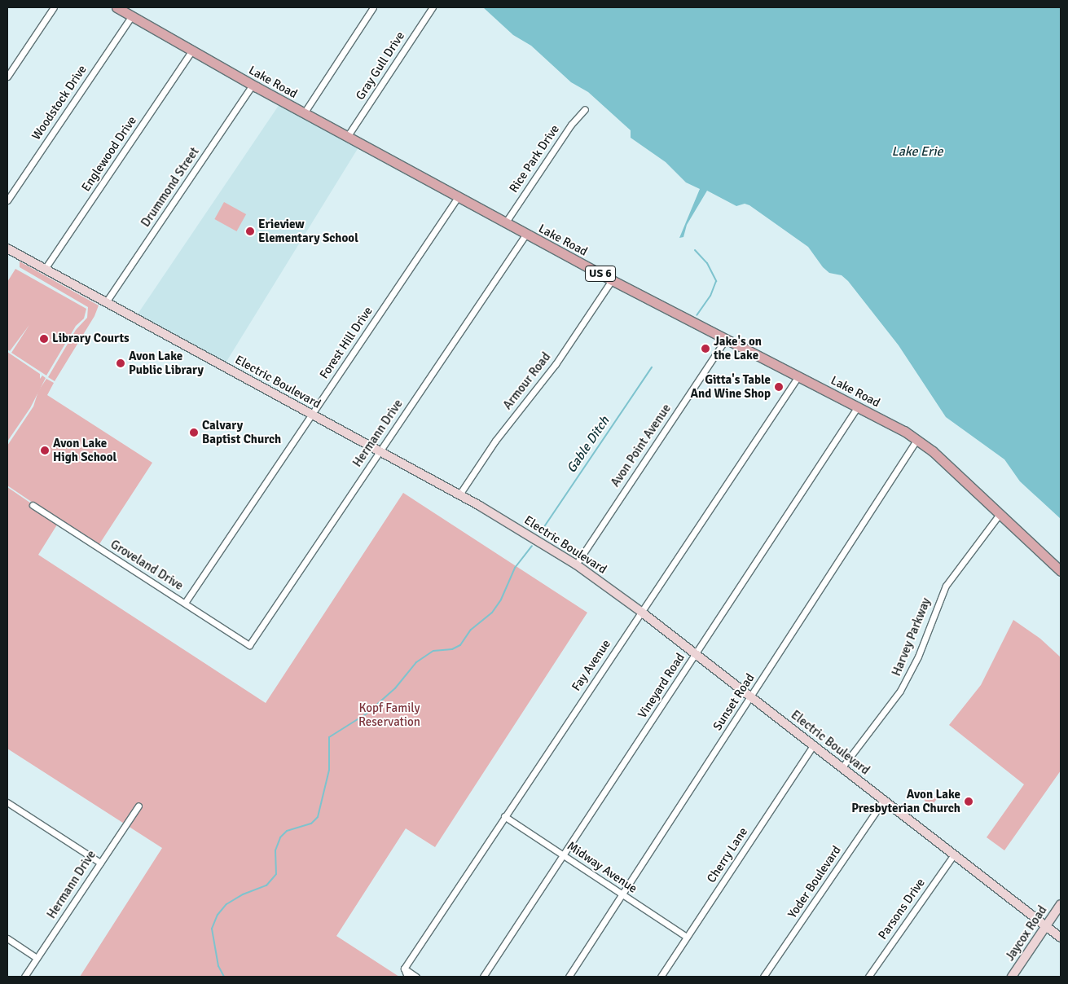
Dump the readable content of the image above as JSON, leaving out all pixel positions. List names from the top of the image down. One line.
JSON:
{"streets":{"main road":["Lake Road","US 6"],"street":["Gray Gull Drive","Woodstock Drive","Englewood Drive","Rice Park Drive","Drummond Street","Forest Hill Drive","Armour Road","Electric Boulevard","Hermann Drive","Avon Point Avenue","Groveland Drive","Harvey Parkway","Fay Avenue","Vineyard Road","Sunset Road","Cherry Lane","Midway Avenue","Yoder Boulevard","Parsons Drive","Jaycox Road"]},"crossings":[["Gray Gull Drive","Lake Road"],["Lake Road","Woodstock Drive"],["Lake Road","Englewood Drive"],["Lake Road","Rice Park Drive"],["Lake Road","Drummond Street"],["Lake Road","Forest Hill Drive"],["Lake Road","Armour Road"],["Lake Road","Hermann Drive"],["Lake Road","Avon Point Avenue"],["Lake Road","Harvey Parkway"],["Lake Road","Fay Avenue"],["Lake Road","Vineyard Road"],["Lake Road","Sunset Road"],["Englewood Drive","Electric Boulevard"],["Drummond Street","Electric Boulevard"],["Forest Hill Drive","Electric Boulevard"],["Forest Hill Drive","Groveland Drive"],["Armour Road","Electric Boulevard"],["Electric Boulevard","Hermann Drive"],["Electric Boulevard","Avon Point Avenue"],["Electric Boulevard","Harvey Parkway"],["Electric Boulevard","Fay Avenue"],["Electric Boulevard","Vineyard Road"],["Electric Boulevard","Sunset Road"],["Electric Boulevard","Cherry Lane"],["Electric Boulevard","Yoder Boulevard"],["Electric Boulevard","Parsons Drive"],["Electric Boulevard","Jaycox Road"],["Hermann Drive","Groveland Drive"],["Fay Avenue","Midway Avenue"],["Vineyard Road","Midway Avenue"],["Sunset Road","Midway Avenue"],["Cherry Lane","Midway Avenue"]],"water":["Lake Erie","Gable Ditch"],"parks":["Kopf Family Reservation"],"places":["Erieview Elementary School","Library Courts","Jake's on the Lake","Avon Lake Public Library","Gitta's Table And Wine Shop","Calvary Baptist Church","Avon Lake High School","Avon Lake Presbyterian Church"]}
